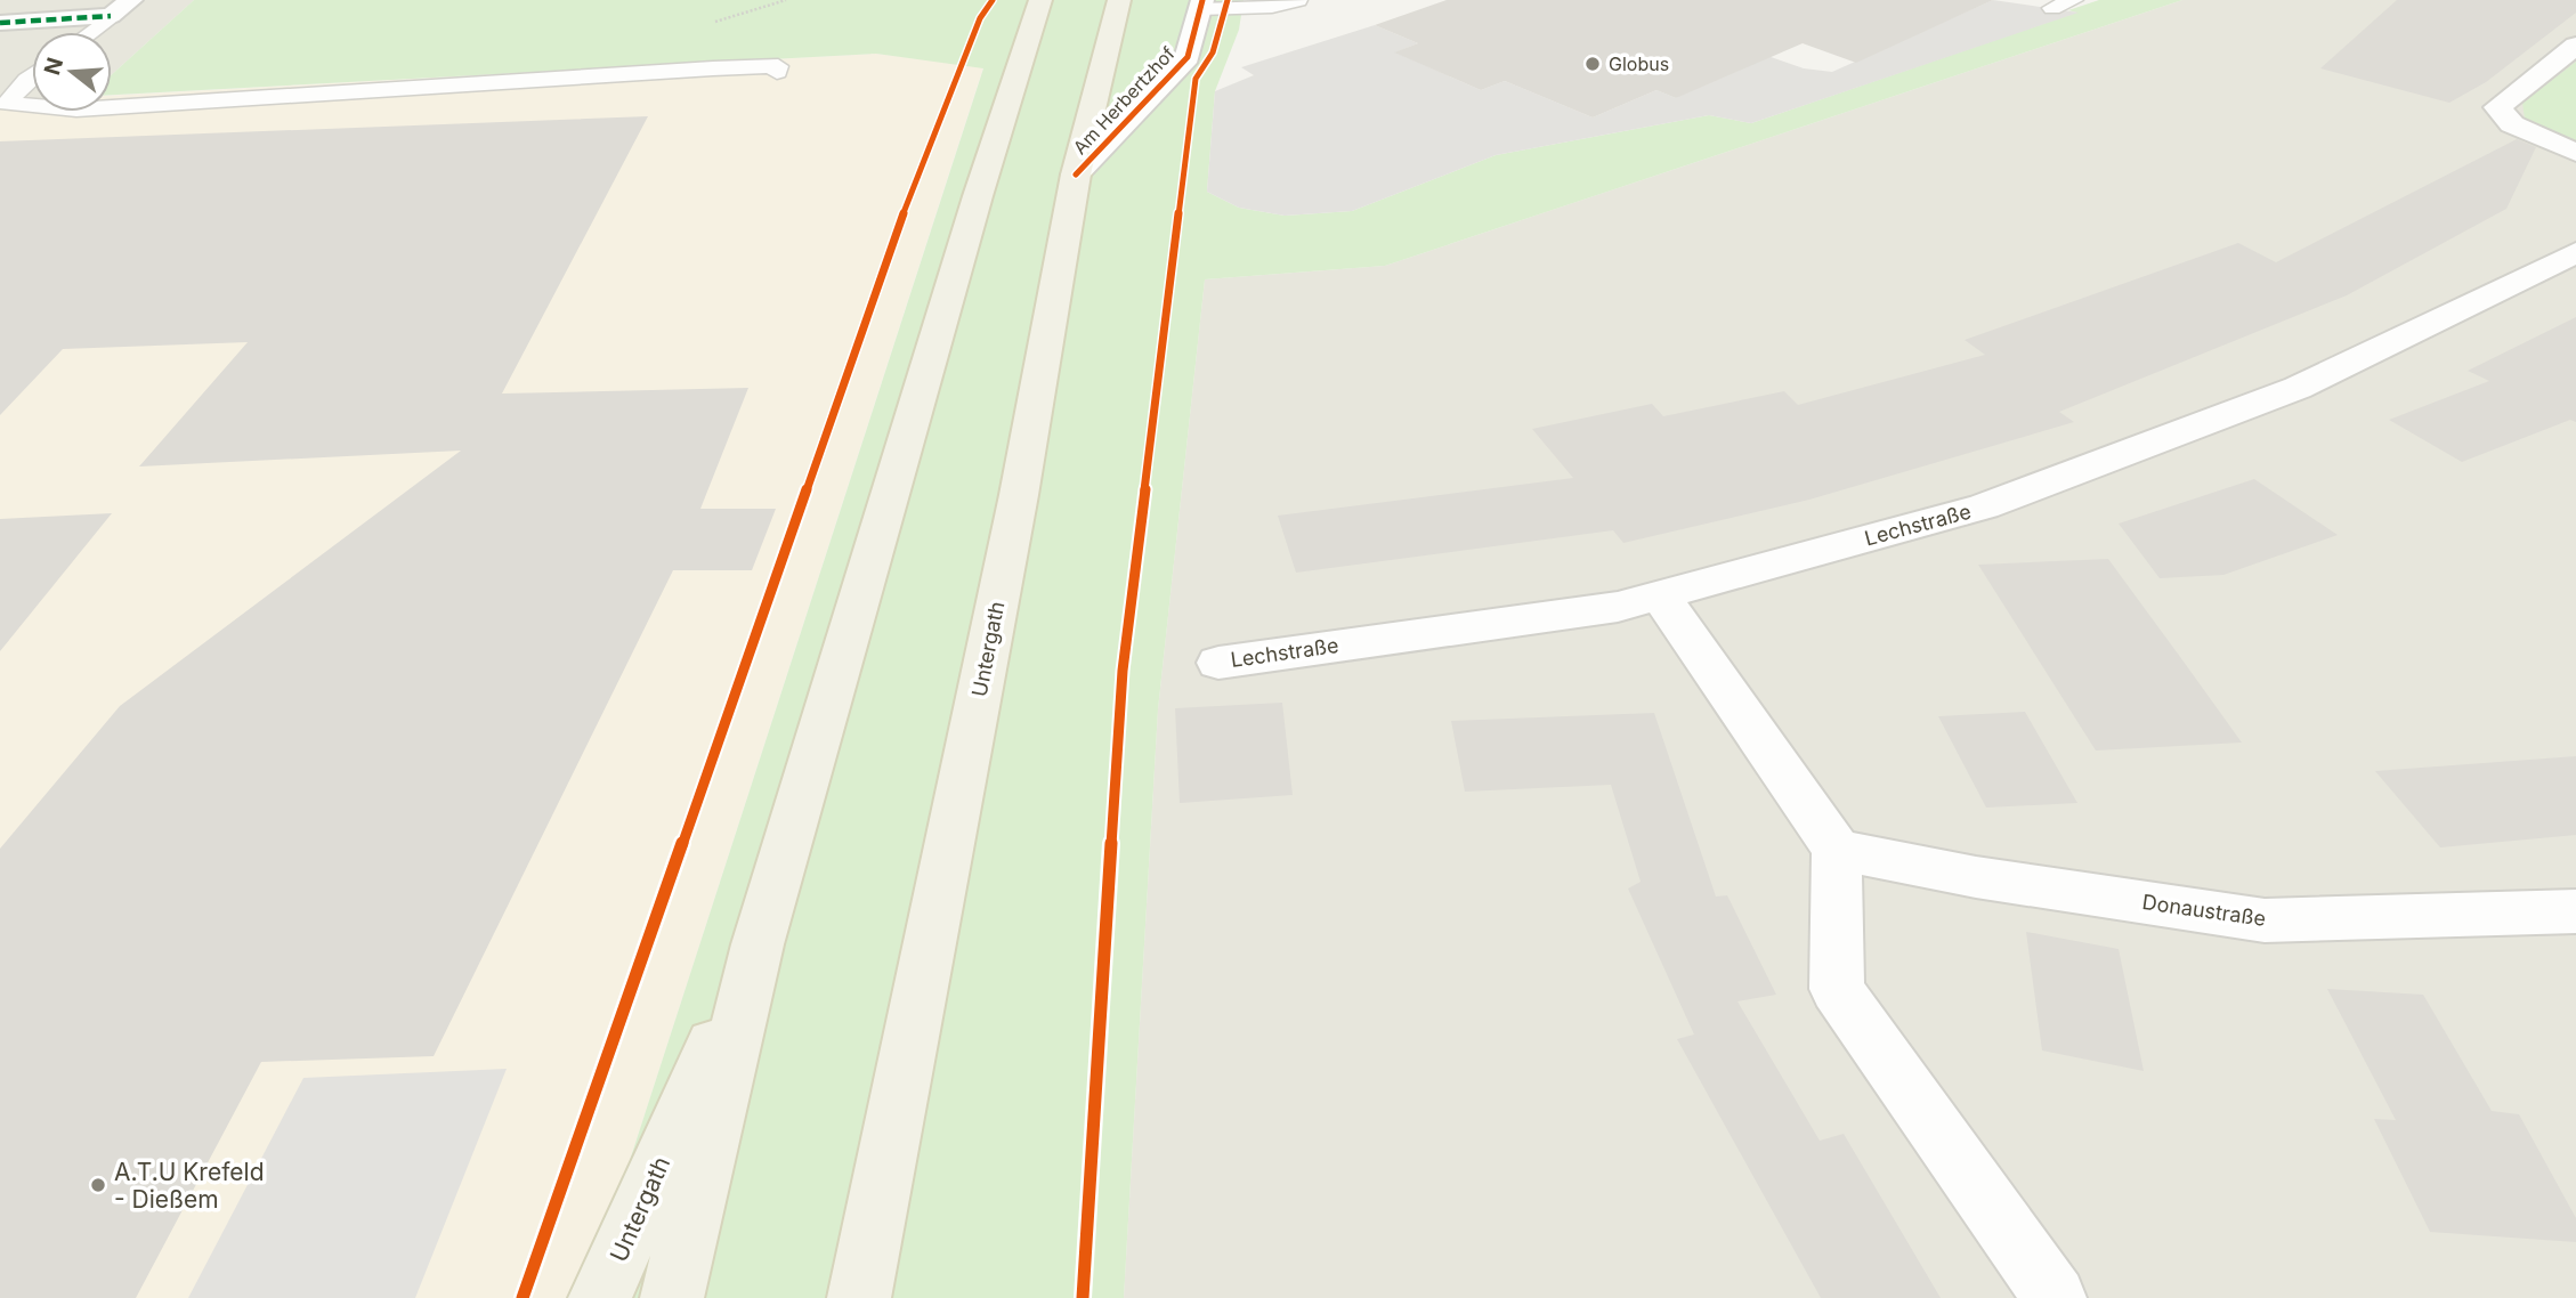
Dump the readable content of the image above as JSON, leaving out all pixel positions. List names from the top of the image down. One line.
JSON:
{"streets":{"main road":["Untergath"],"street":["Am Herbertzhof","Lechstraße","Donaustraße"]},"crossings":[["Am Herbertzhof","Untergath"]],"places":["Globus","A.T.U Krefeld - Dießem"],"north":"left"}
